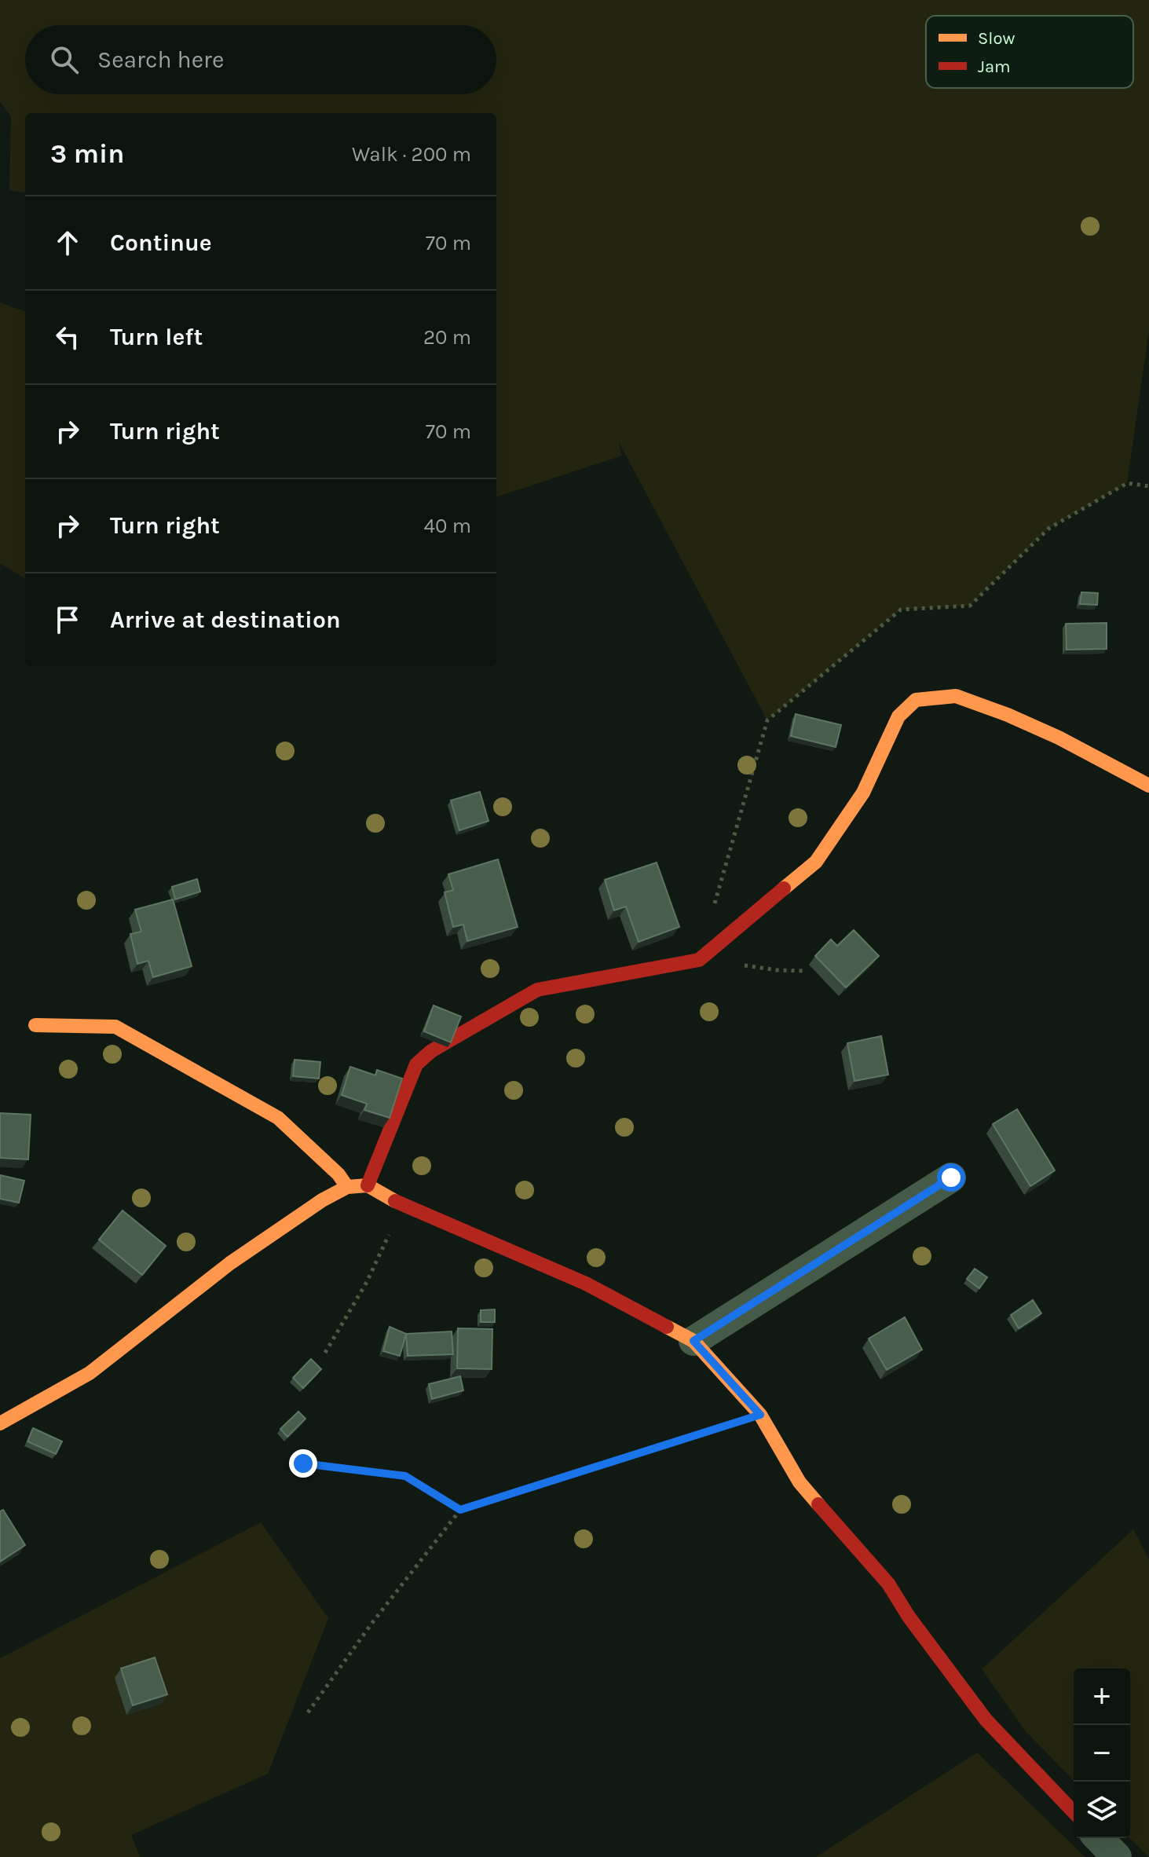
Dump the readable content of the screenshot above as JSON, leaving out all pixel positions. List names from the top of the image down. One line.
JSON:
{"legend":["Slow","Jam"],"page":{"search":"Search here","heading":["3 min","Walk · 200 m"],"list":[["Continue","70 m"],["Turn left","20 m"],["Turn right","70 m"],["Turn right","40 m"],"Arrive at destination"],"map_buttons":["+","−"]}}
